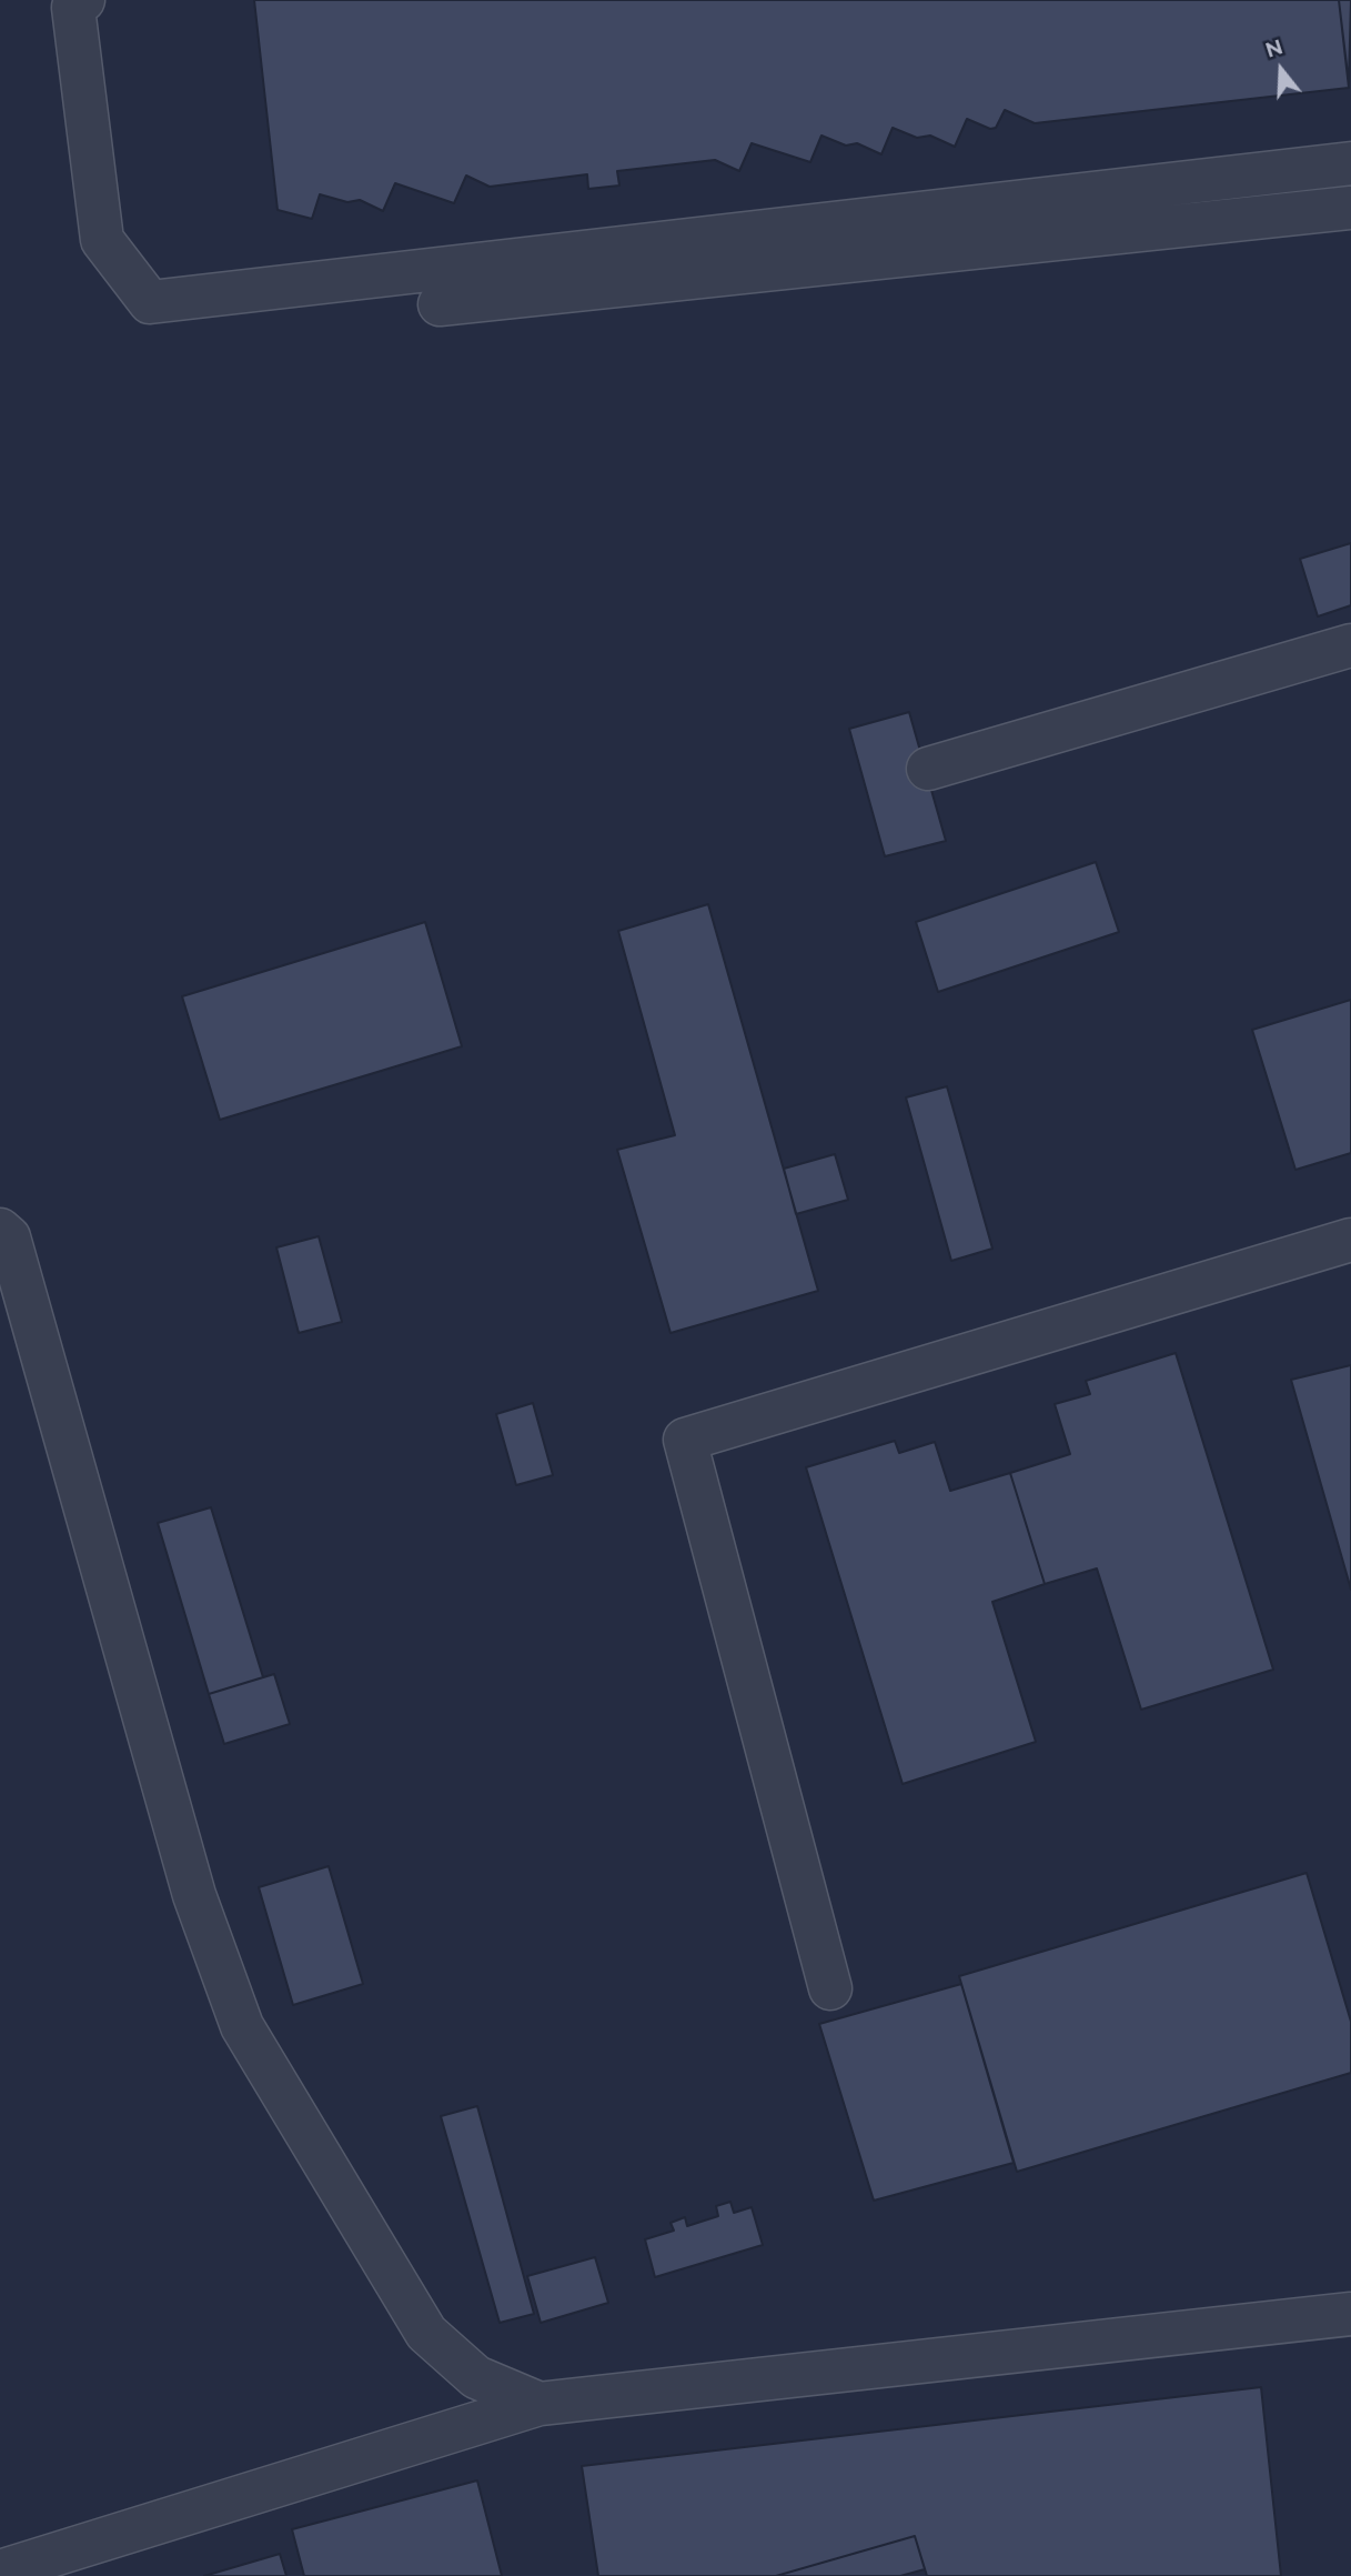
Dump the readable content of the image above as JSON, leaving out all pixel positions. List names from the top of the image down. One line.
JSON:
{"north":"top"}
